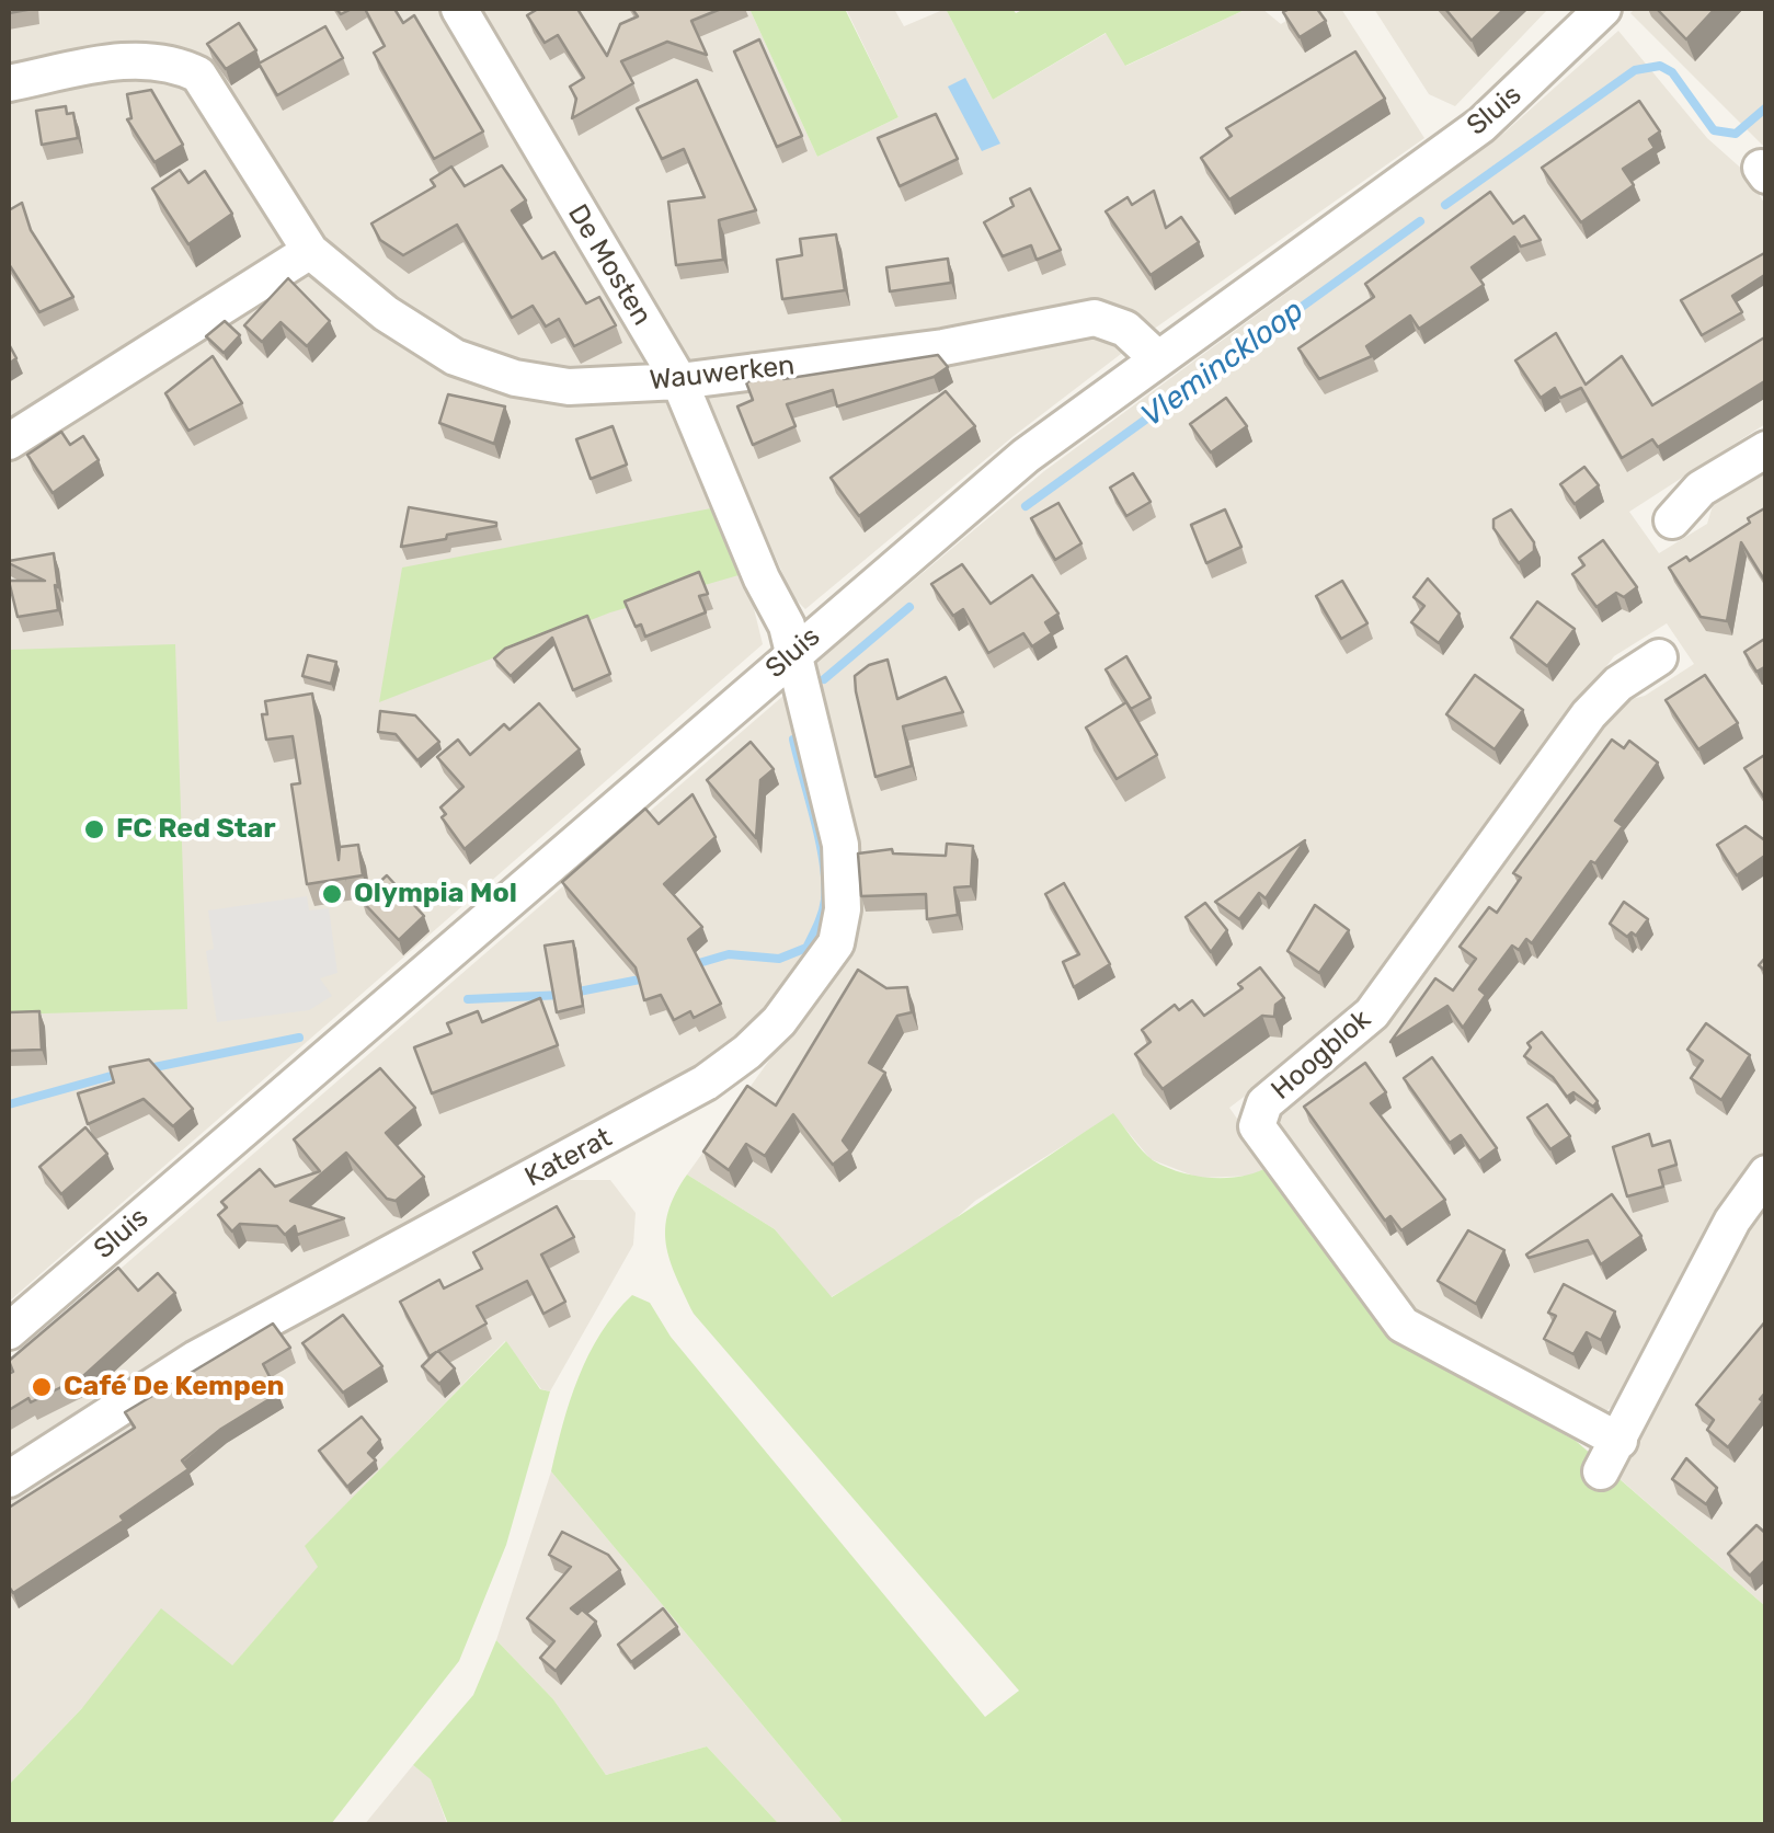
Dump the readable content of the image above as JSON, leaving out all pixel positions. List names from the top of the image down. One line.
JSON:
{"streets":{"street":["Sluis","De Mosten","Wauwerken","Hoogblok","Katerat"]},"crossings":[["Sluis","De Mosten"],["Sluis","Wauwerken"],["Sluis","Katerat"],["De Mosten","Wauwerken"],["De Mosten","Katerat"]],"water":["Vleminckloop"],"places":["FC Red Star","Olympia Mol","Café De Kempen"]}
